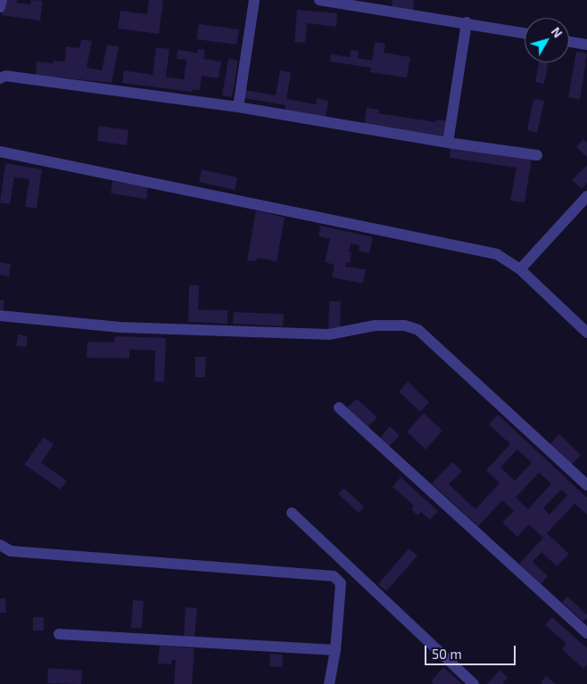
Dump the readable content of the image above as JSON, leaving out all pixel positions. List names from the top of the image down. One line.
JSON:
{"scale_bar":"50 m","north":"top right"}
